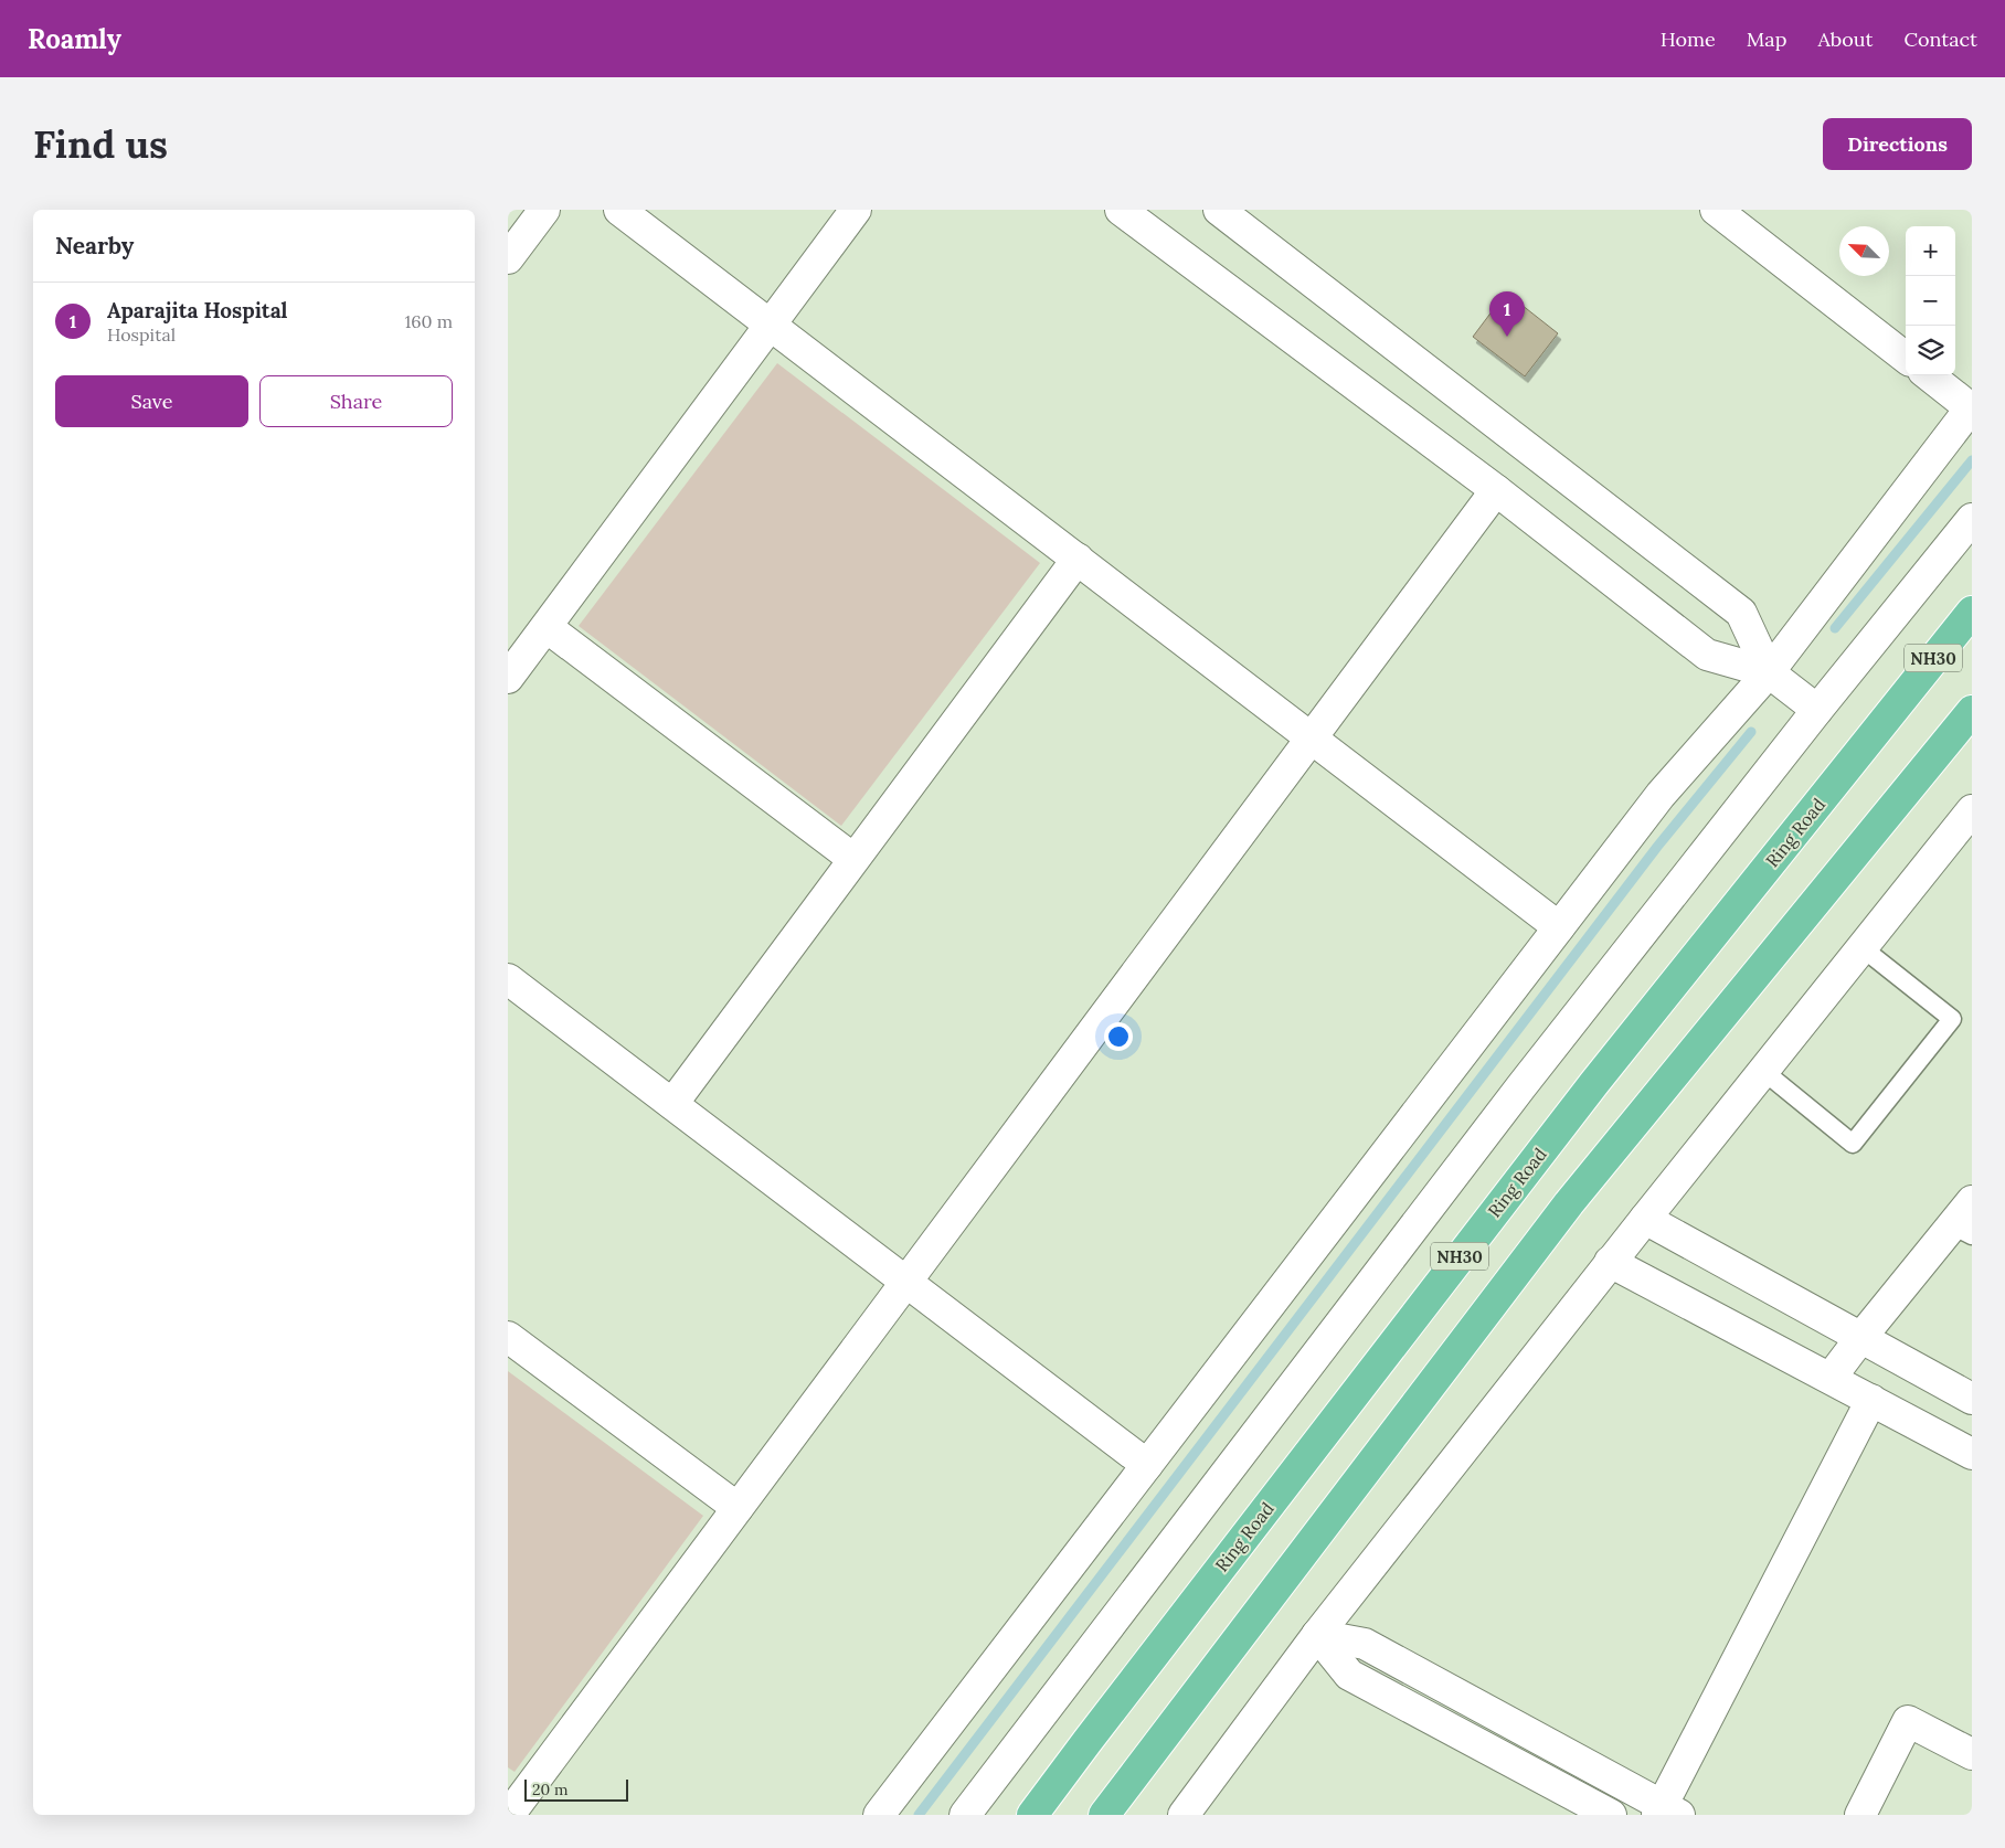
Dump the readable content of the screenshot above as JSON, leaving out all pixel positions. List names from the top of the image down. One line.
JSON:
{"streets":{"highway":["NH30","Ring Road"]},"scale_bar":"20 m","north":"top left","page":{"header":"Roamly","nav":["Home","Map","About","Contact"],"buttons":["Directions",["Save","Share"]],"title":"Find us","heading":"Nearby","map_buttons":["+","−"],"list":[{"mark":"1","name":"Aparajita Hospital","note":"Hospital","value":"160 m"}],"pins":"1","scale":"20 m"}}
